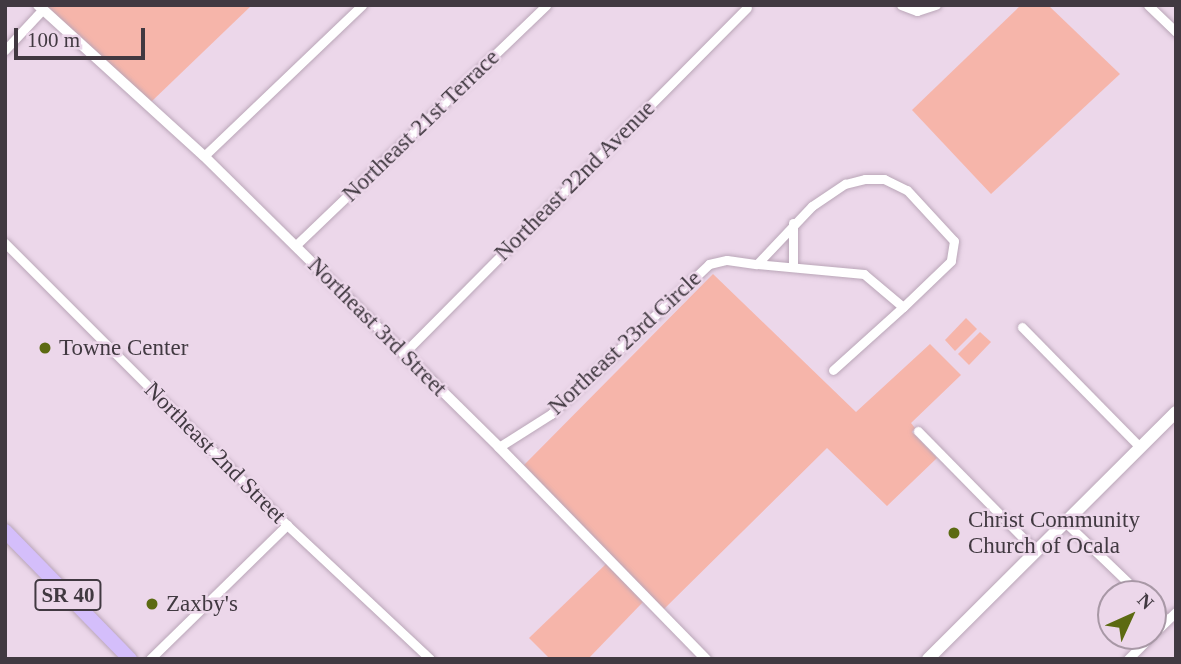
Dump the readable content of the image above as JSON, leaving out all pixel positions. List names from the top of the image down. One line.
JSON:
{"streets":{"main road":["SR 40"],"street":["Northeast 21st Terrace","Northeast 22nd Avenue","Northeast 3rd Street","Northeast 23rd Circle","Northeast 2nd Street"]},"crossings":[["Northeast 21st Terrace","Northeast 3rd Street"],["Northeast 22nd Avenue","Northeast 3rd Street"],["Northeast 3rd Street","Northeast 23rd Circle"]],"places":["Towne Center","Christ Community Church of Ocala","Zaxby's"],"scale_bar":"100 m","north":"top right"}
